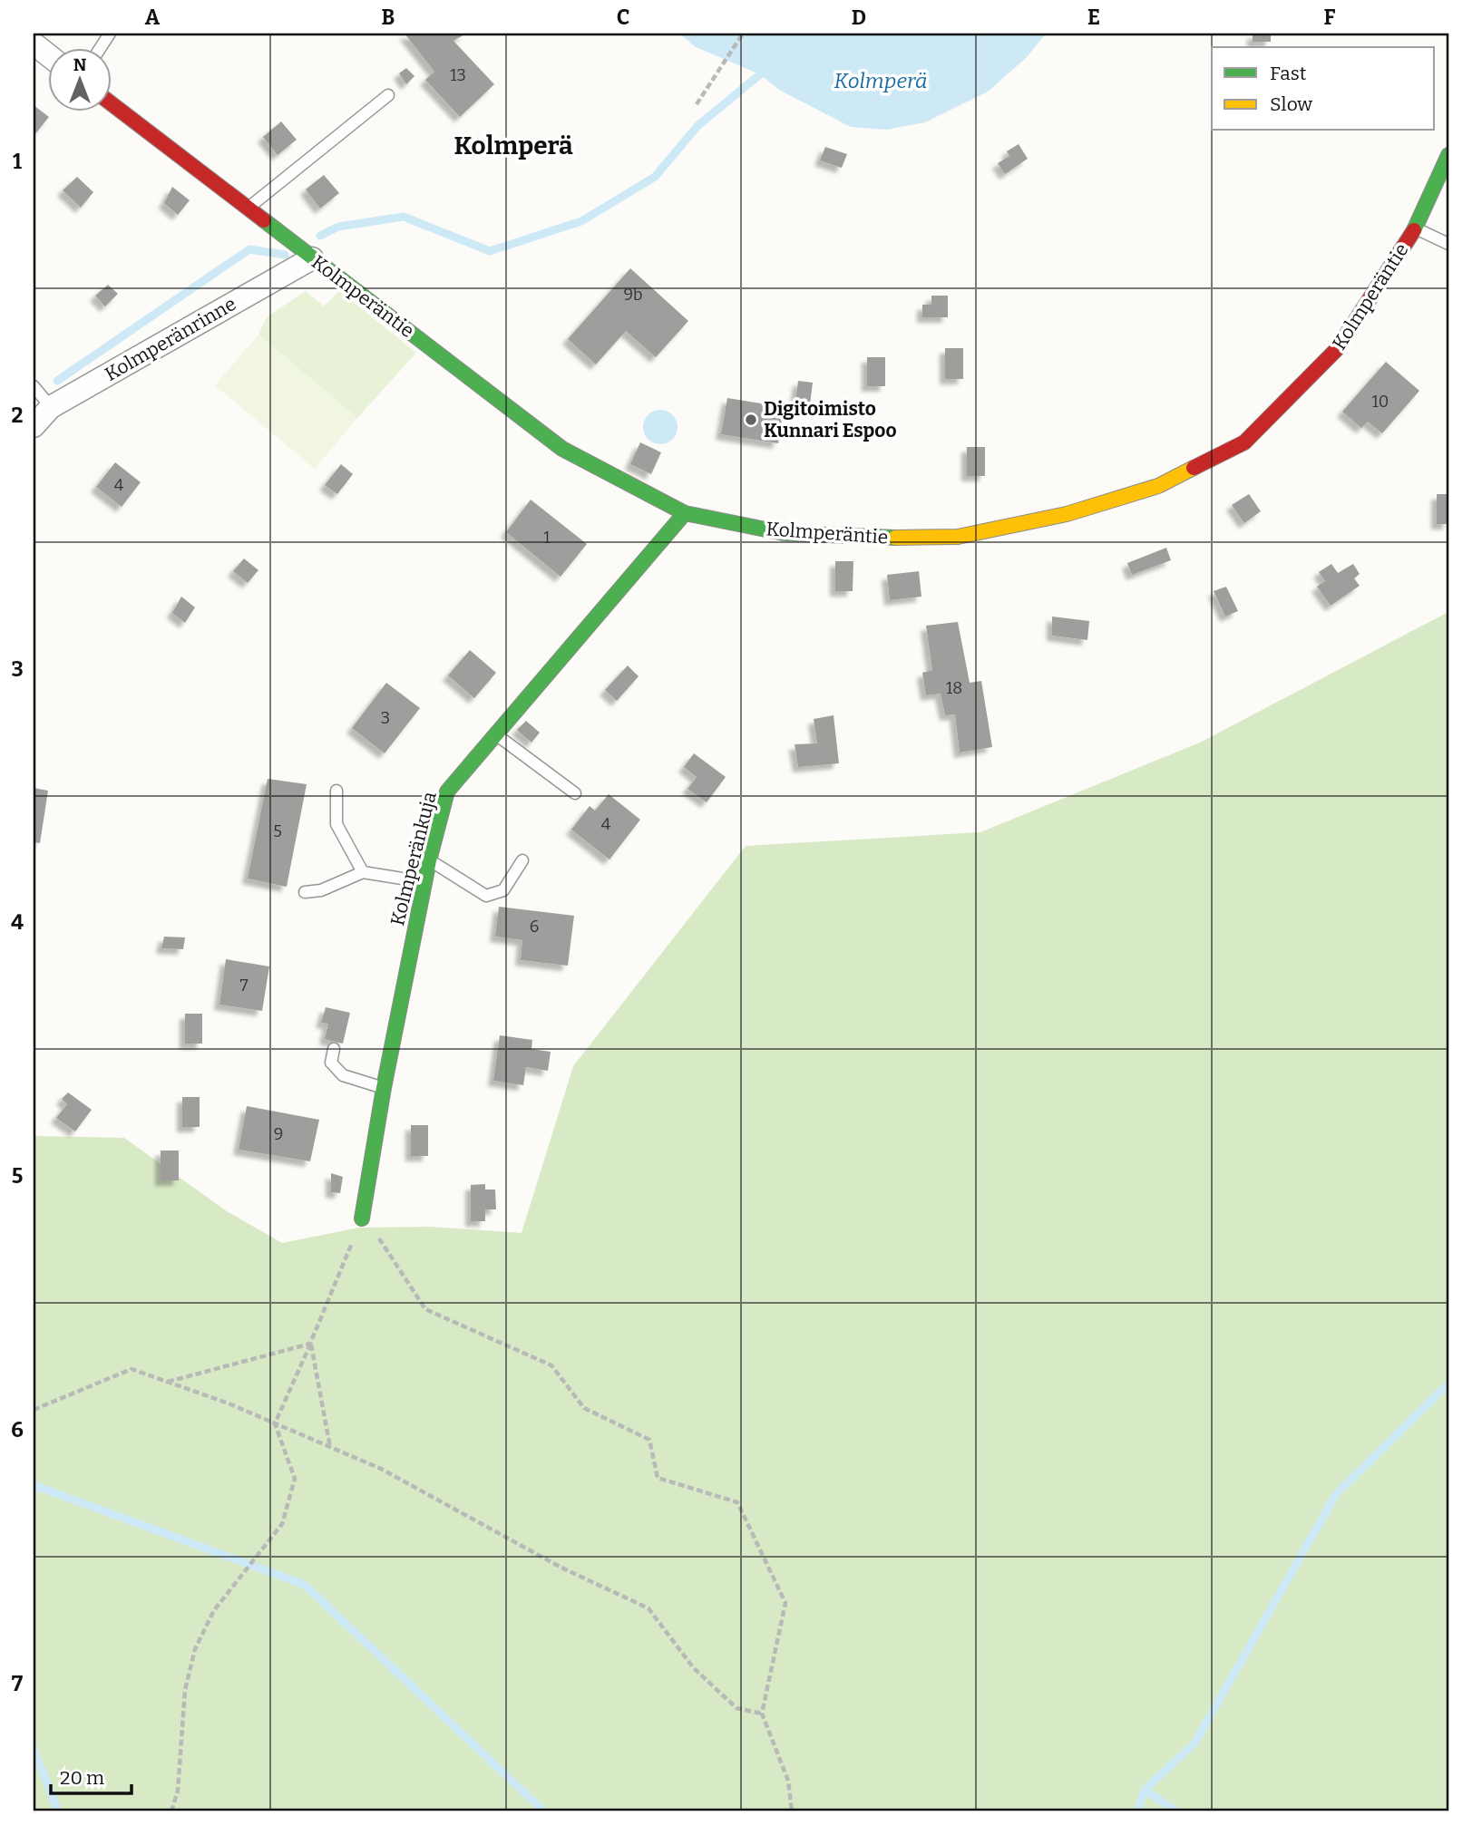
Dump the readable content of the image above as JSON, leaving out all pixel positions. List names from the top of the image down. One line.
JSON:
{"streets":{"street":["Kolmperäntie","Kolmperänrinne","Kolmperänkuja"]},"crossings":[["Kolmperäntie","Kolmperänrinne"],["Kolmperäntie","Kolmperänkuja"]],"districts":["Kolmperä"],"water":["Kolmperä"],"places":["Digitoimisto Kunnari Espoo"],"house_numbers":["13","9b","10","4","1","18","3","4","5","6","7","9"],"legend":["Fast","Slow"],"scale_bar":"20 m","north":"top","grid":{"columns":["A","B","C","D","E","F"],"rows":["1","2","3","4","5","6","7"]}}
